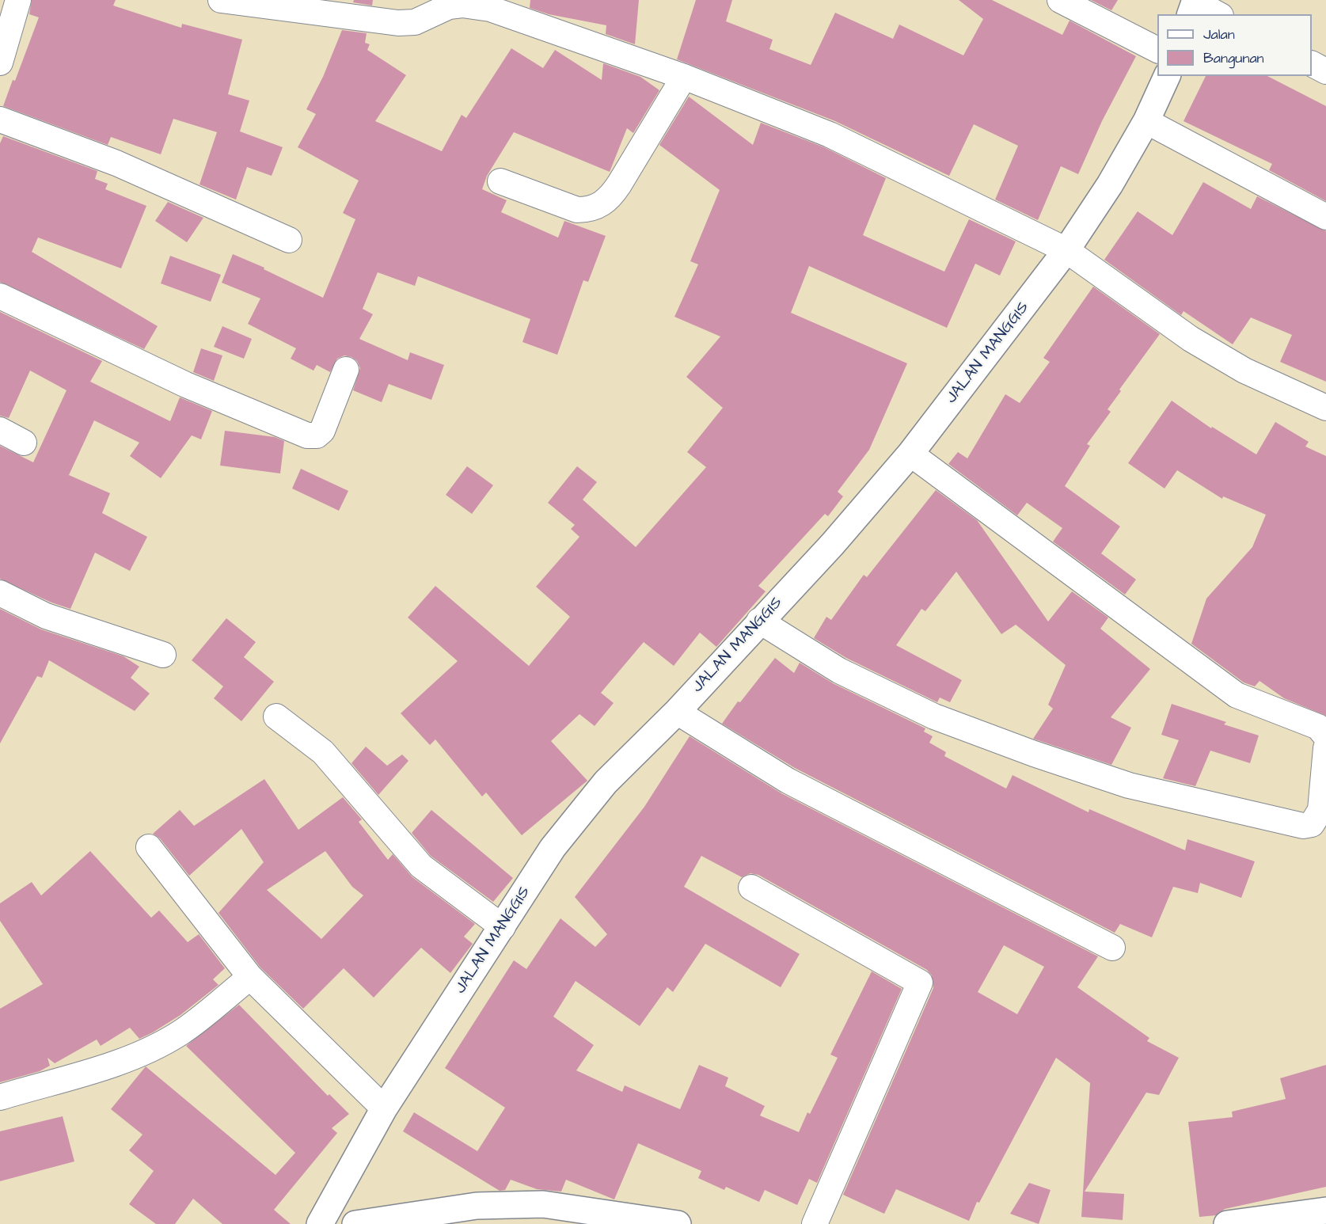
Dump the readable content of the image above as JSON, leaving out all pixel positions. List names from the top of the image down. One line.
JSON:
{"streets":{"street":["JALAN MANGGIS"]},"legend":["Jalan","Bangunan"]}
